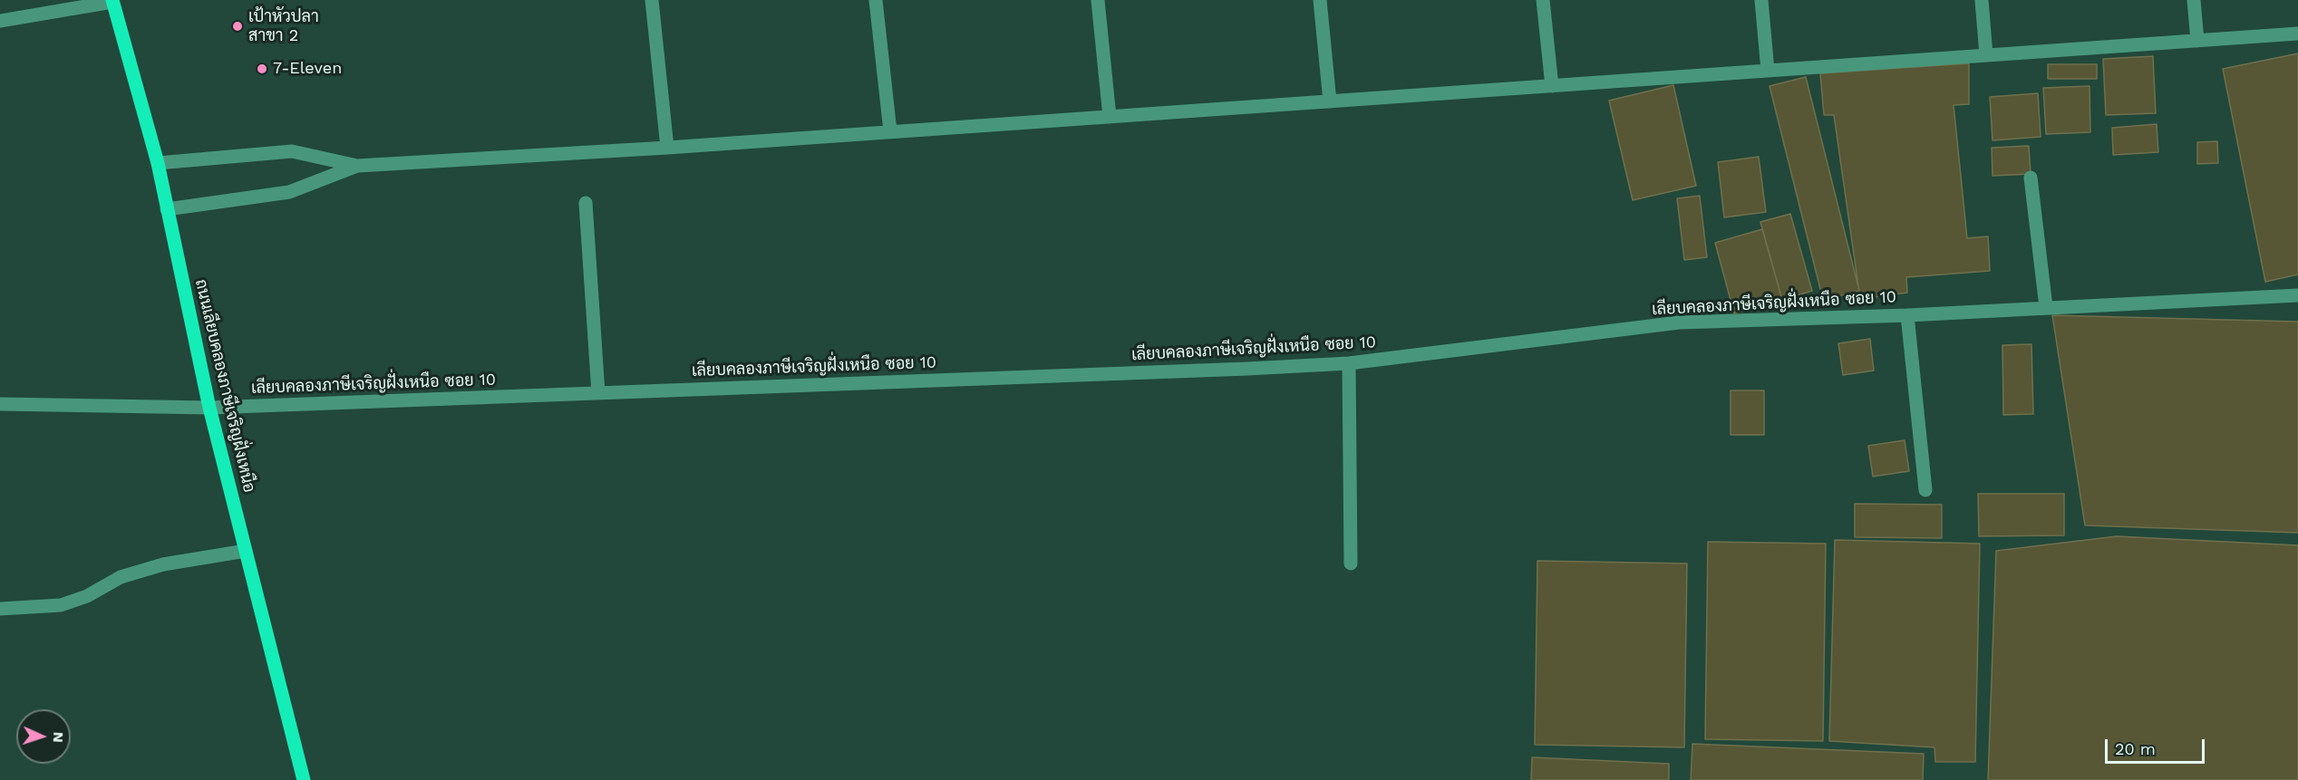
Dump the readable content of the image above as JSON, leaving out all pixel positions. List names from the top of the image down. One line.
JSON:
{"streets":{"main road":["ถนนเลียบคลองภาษีเจริญฝั่งเหนือ"],"street":["เลียบคลองภาษีเจริญฝั่งเหนือ ซอย 10"]},"crossings":[["เลียบคลองภาษีเจริญฝั่งเหนือ ซอย 10","ถนนเลียบคลองภาษีเจริญฝั่งเหนือ"]],"places":["เป้าหัวปลา สาขา 2","7-Eleven"],"scale_bar":"20 m","north":"right"}
